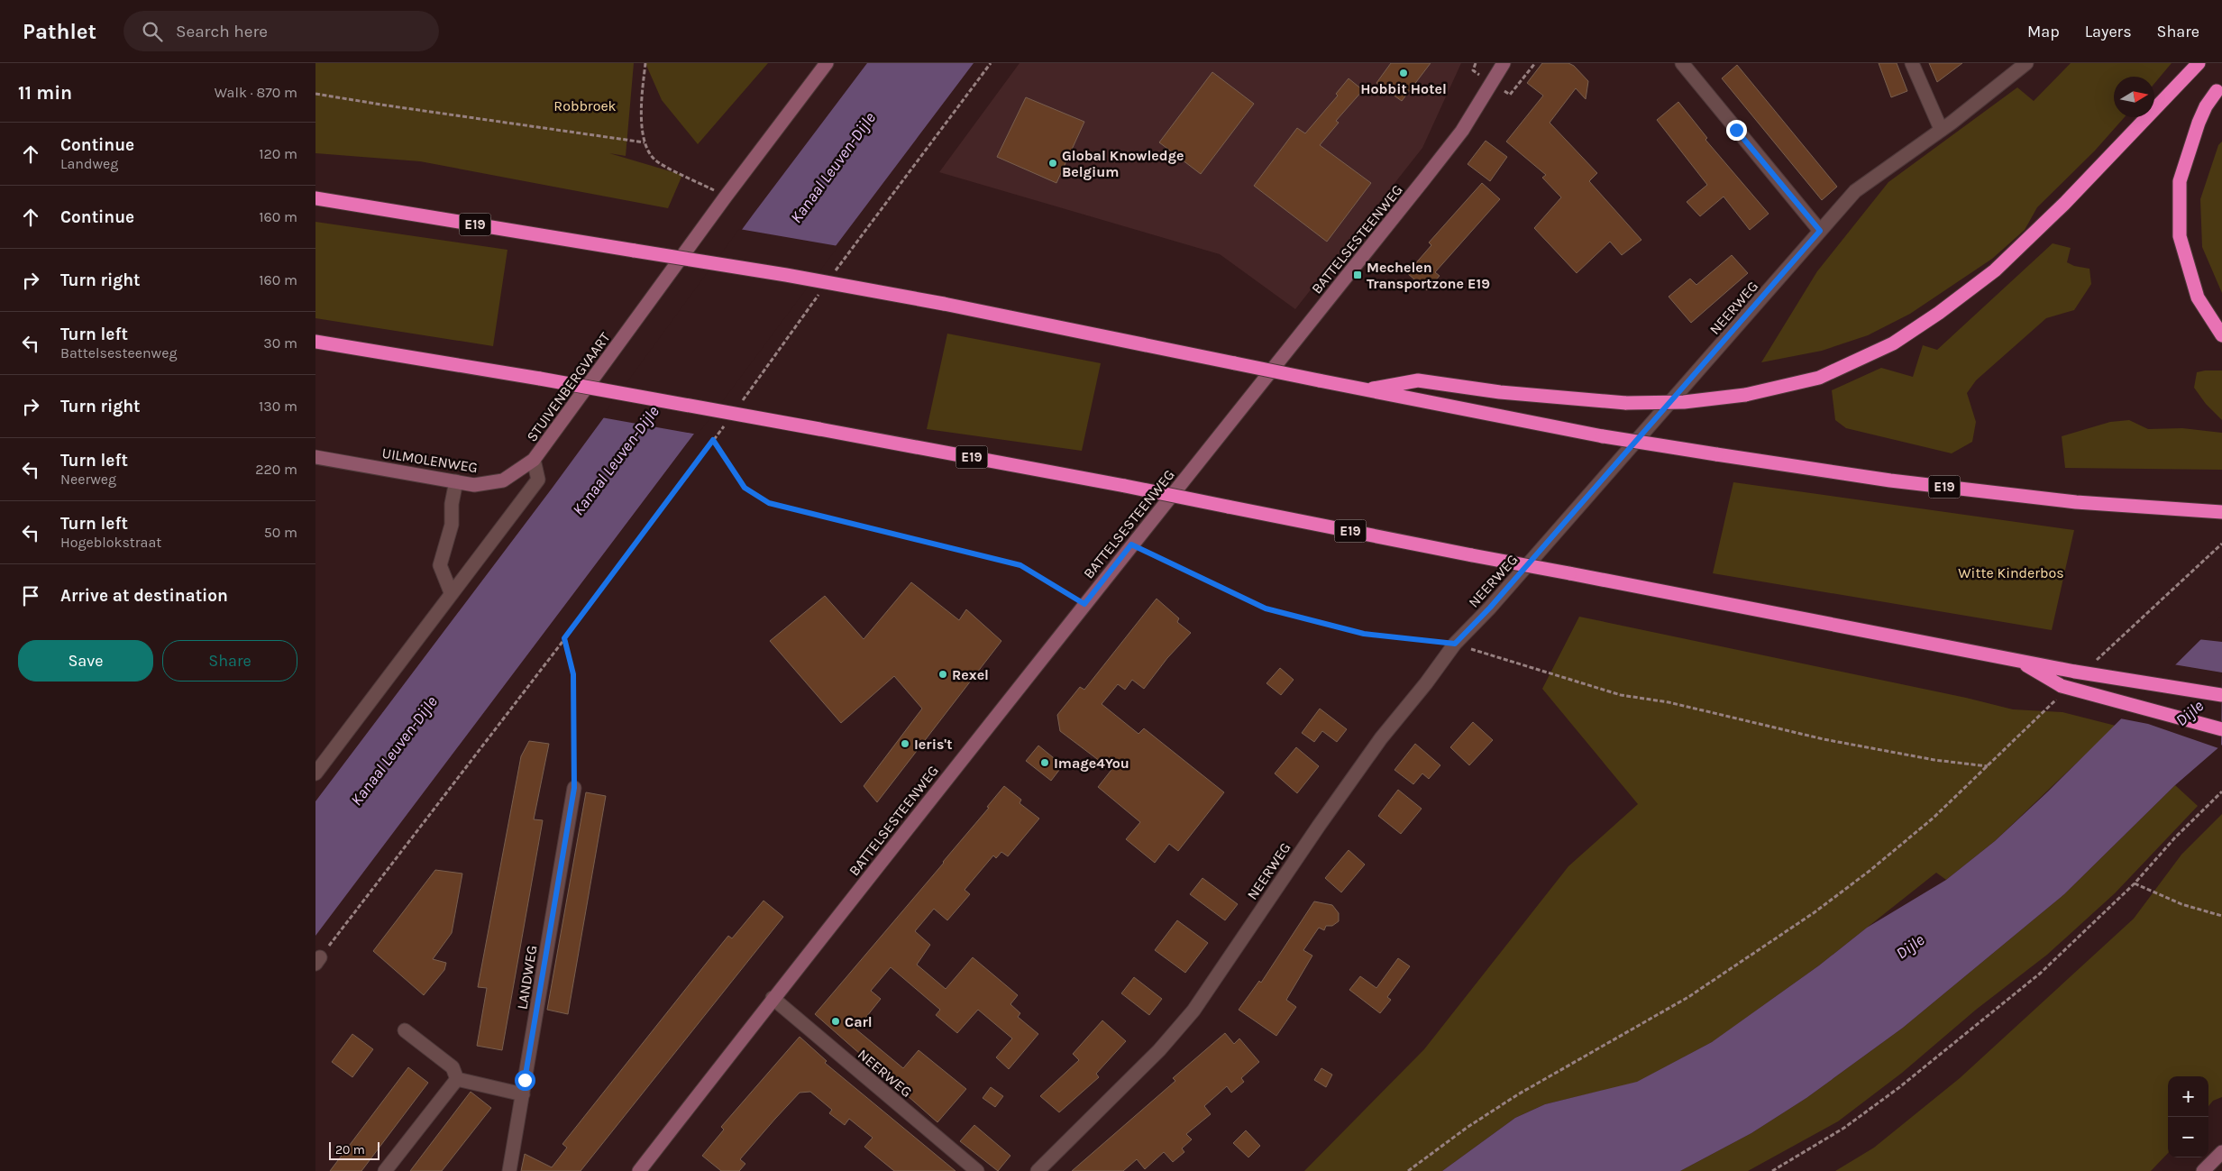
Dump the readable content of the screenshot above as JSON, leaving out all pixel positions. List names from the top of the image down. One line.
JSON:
{"streets":{"highway":["E19"],"main road":["BATTELSESTEENWEG","STUIVENBERGVAART","UILMOLENWEG"],"street":["NEERWEG","LANDWEG"]},"crossings":[["BATTELSESTEENWEG","NEERWEG"],["STUIVENBERGVAART","UILMOLENWEG"]],"water":["Kanaal Leuven-Dijle","Dijle"],"parks":["Robbroek","Witte Kinderbos"],"places":{"other":["Hobbit Hotel","Global Knowledge Belgium","Rexel","Ieris't","Image4You","Carl"],"transit":["Mechelen Transportzone E19"]},"scale_bar":"20 m","north":"right","page":{"header":"Pathlet","search":"Search here","nav":["Map","Layers","Share"],"heading":["11 min","Walk · 870 m"],"list":[["Continue","Landweg","120 m"],["Continue","160 m"],["Turn right","160 m"],["Turn left","Battelsesteenweg","30 m"],["Turn right","130 m"],["Turn left","Neerweg","220 m"],["Turn left","Hogeblokstraat","50 m"],"Arrive at destination"],"buttons":["Save","Share"],"map_buttons":["+","−"],"scale":"20 m"}}
